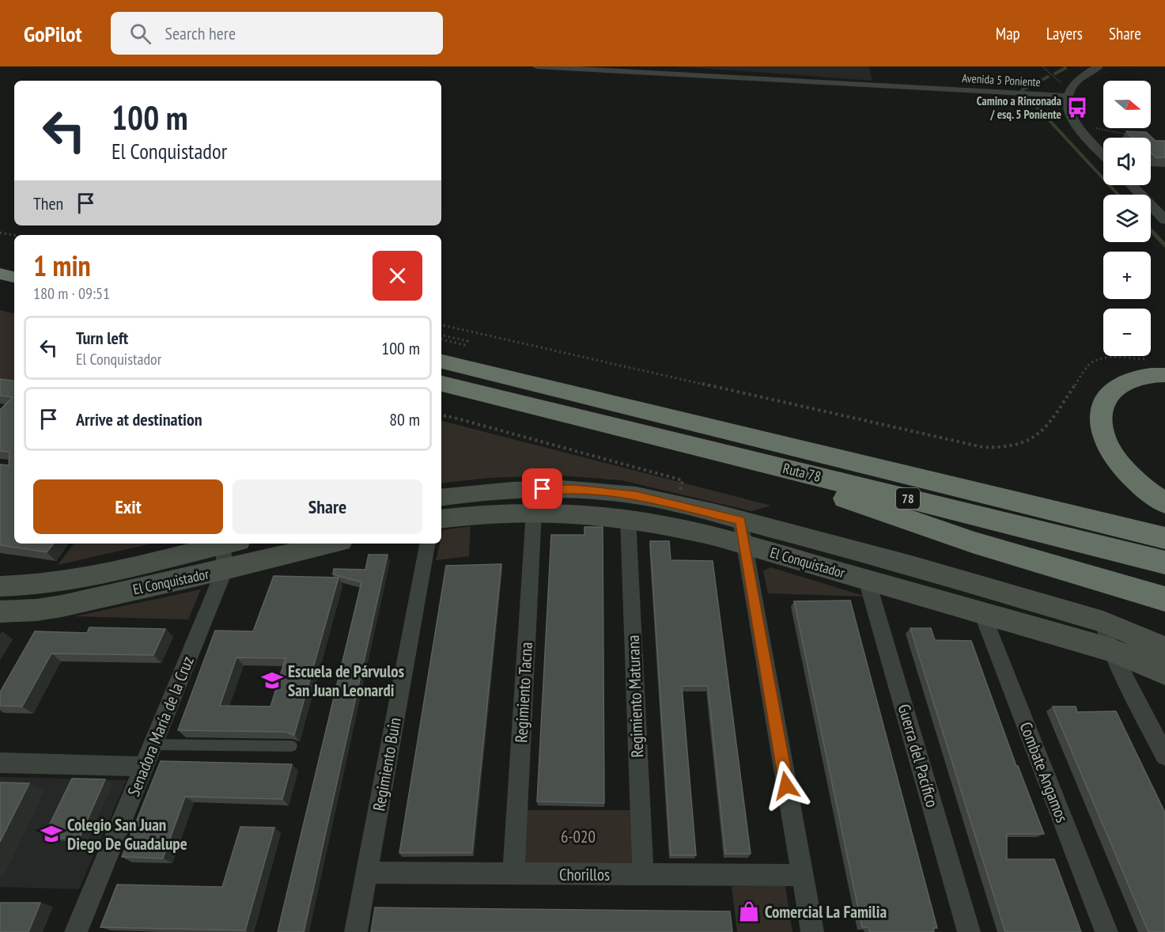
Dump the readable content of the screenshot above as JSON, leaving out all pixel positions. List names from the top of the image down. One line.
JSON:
{"streets":{"highway":["Ruta 78","78"],"main road":["El Conquistador"],"street":["Avenida 5 Poniente","Regimiento Tacna","Regimiento Maturana","Senadora María de la Cruz","Guerra del Pacífico","Regimiento Buin","Combate Angamos","Chorillos"]},"crossings":[["El Conquistador","Regimiento Tacna"],["El Conquistador","Regimiento Maturana"],["El Conquistador","Senadora María de la Cruz"],["El Conquistador","Guerra del Pacífico"],["El Conquistador","Combate Angamos"],["Regimiento Tacna","Chorillos"],["Regimiento Maturana","Chorillos"],["Regimiento Buin","Chorillos"]],"parks":["6-020"],"places":{"bus stop":["Camino a Rinconada / esq. 5 Poniente"],"school or university":["Escuela de Párvulos San Juan Leonardi","Colegio San Juan Diego De Guadalupe"],"shop":["Comercial La Familia"]},"north":"right","page":{"header":"GoPilot","search":"Search here","nav":["Map","Layers","Share"],"map_buttons":["+","−"],"turn":["100 m","El Conquistador"],"then":"Then","heading":["1 min","180 m · 09:51"],"list":[{"name":"Turn left","note":"El Conquistador","value":"100 m"},{"name":"Arrive at destination","value":"80 m"}],"buttons":["Exit","Share"]}}
